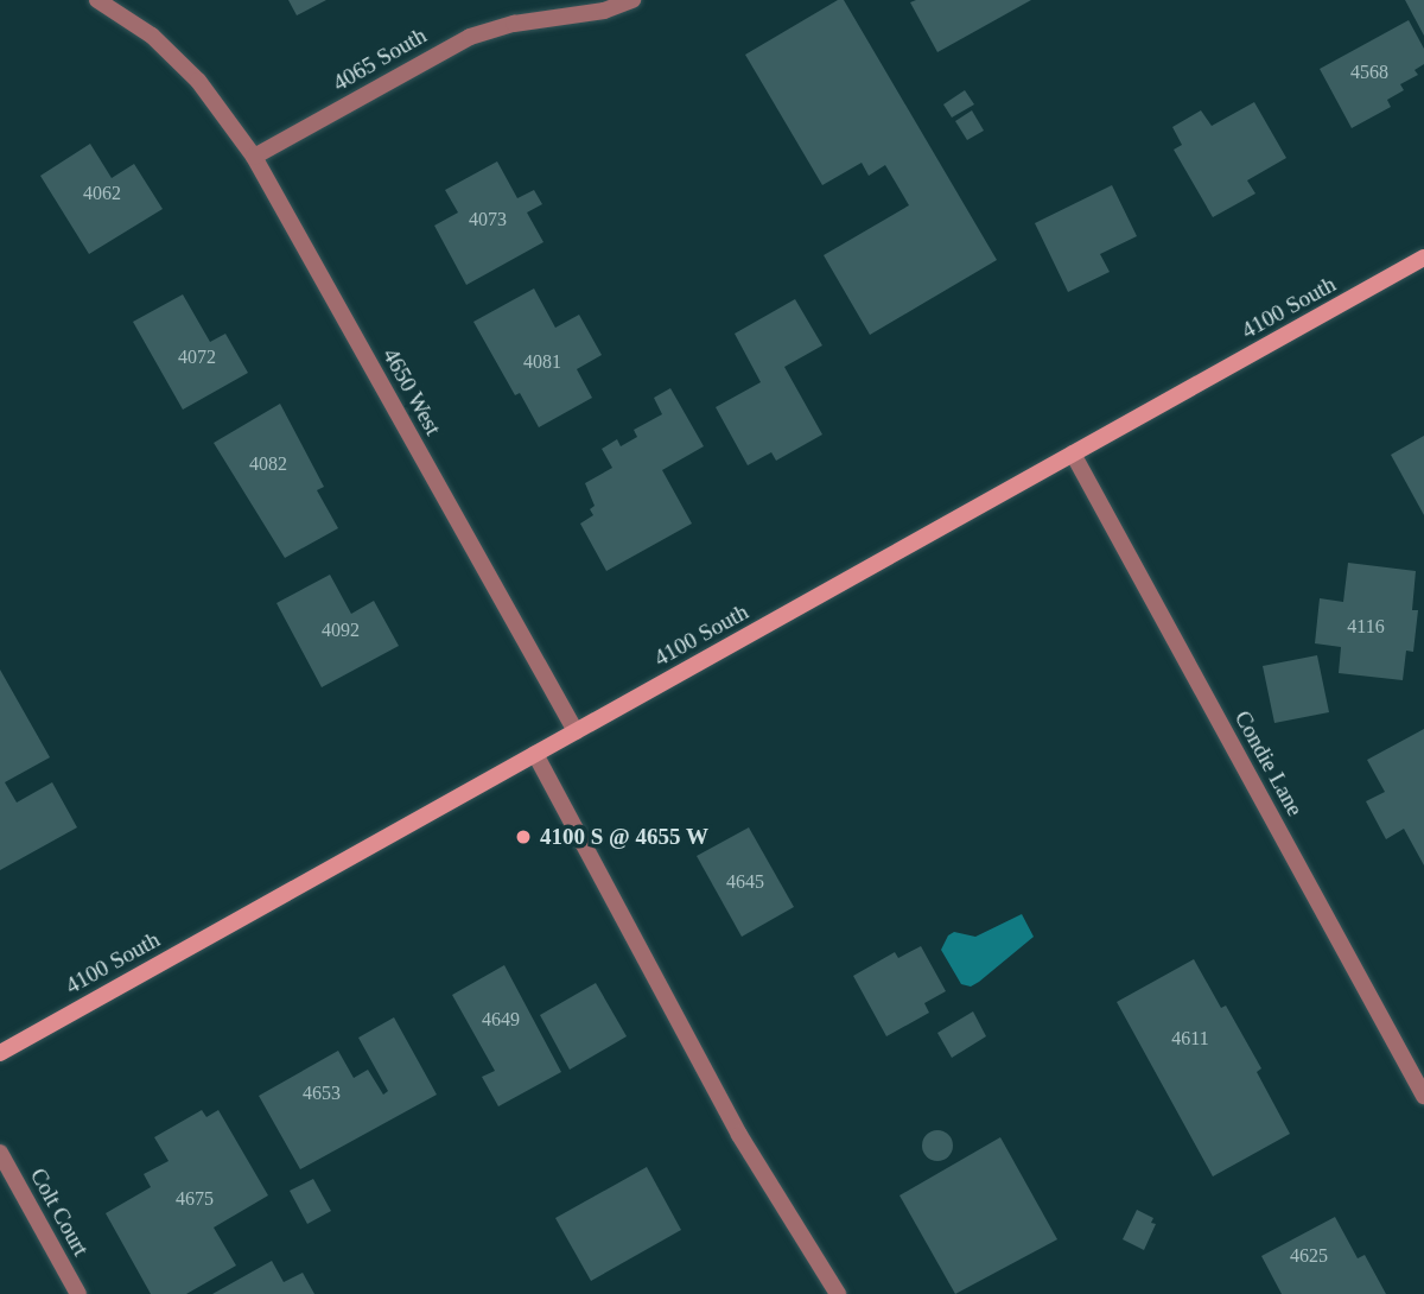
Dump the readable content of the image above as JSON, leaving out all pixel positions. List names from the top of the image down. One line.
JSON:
{"streets":{"main road":["4100 South"],"street":["4065 South","4650 West","Condie Lane","Colt Court"]},"crossings":[["4065 South","4650 West"],["4100 South","4650 West"],["4100 South","Condie Lane"]],"places":["4100 S @ 4655 W"],"house_numbers":["4568","4062","4073","4072","4081","4082","4116","4092","4645","4649","4611","4653","4675","4625"]}
